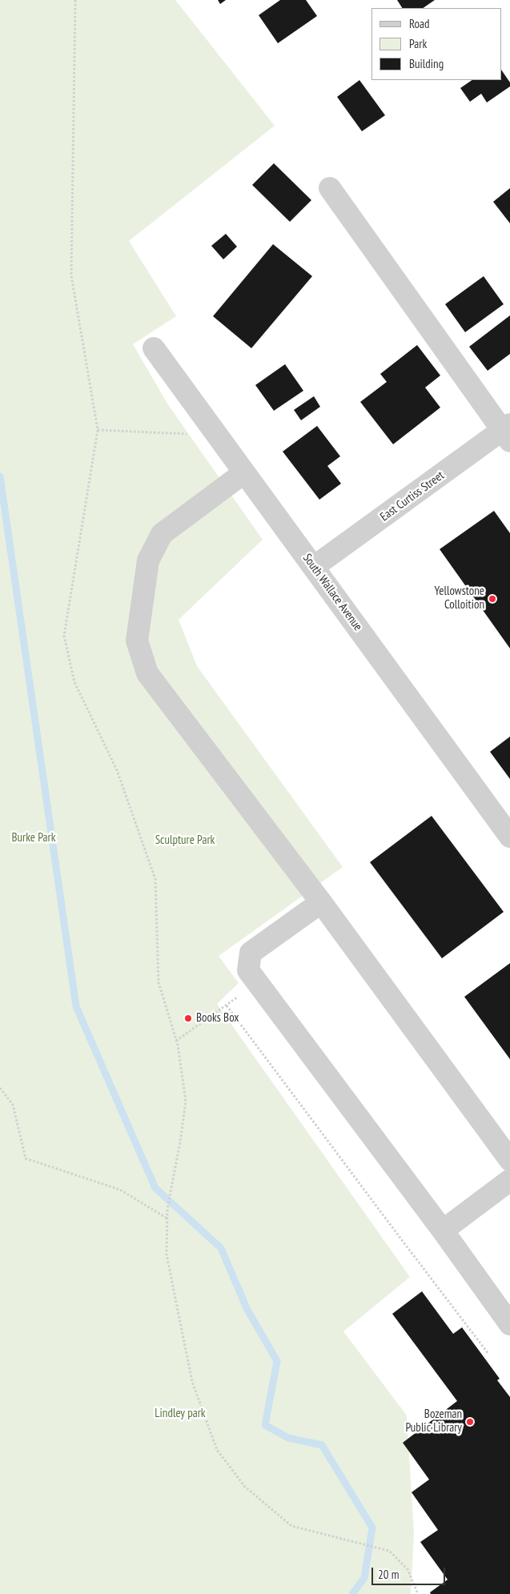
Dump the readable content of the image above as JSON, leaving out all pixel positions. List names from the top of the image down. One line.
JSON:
{"streets":{"street":["East Curtiss Street","South Wallace Avenue"]},"crossings":[["East Curtiss Street","South Wallace Avenue"]],"parks":["Burke Park","Sculpture Park","Lindley park"],"places":["Yellowstone Colloition","Books Box","Bozeman Public Library"],"legend":["Road","Park","Building"],"scale_bar":"20 m"}
